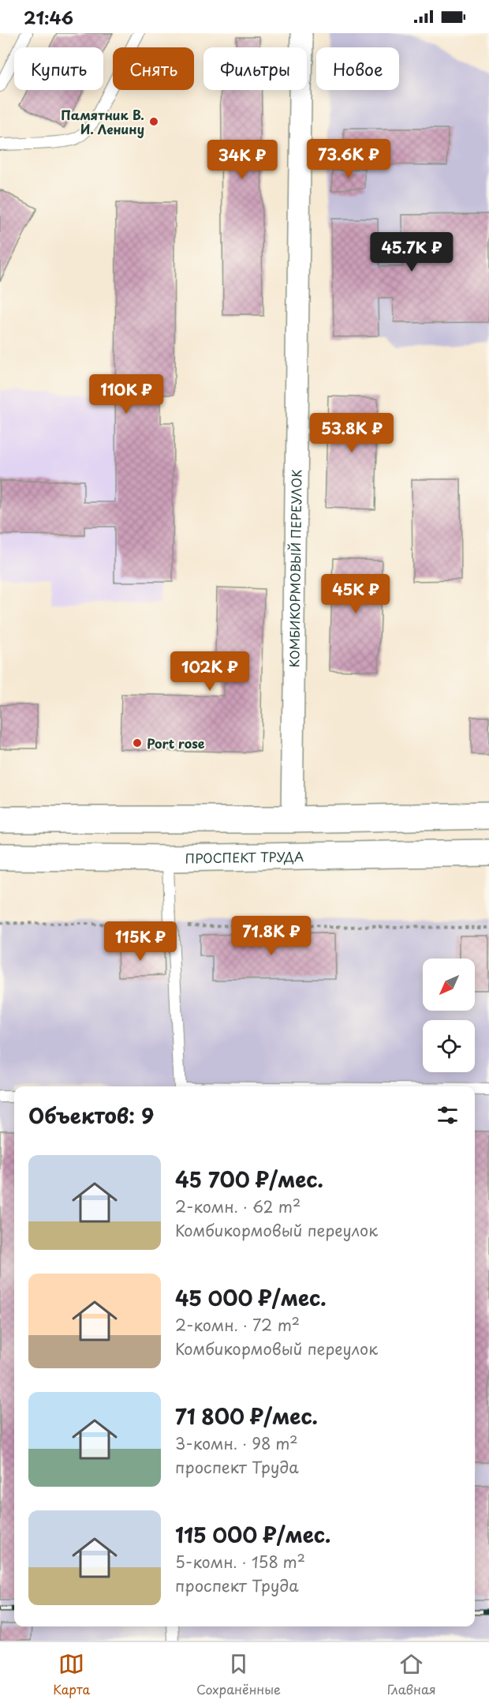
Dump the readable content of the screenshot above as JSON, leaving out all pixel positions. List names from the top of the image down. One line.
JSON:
{"streets":{"main road":["ПРОСПЕКТ ТРУДА"],"street":["КОМБИКОРМОВЫЙ ПЕРЕУЛОК"]},"places":["Памятник В. И. Ленину","Port rose"],"north":"bottom left","page":{"status":"21:46","chip":["Купить","Снять","Фильтры","Новое"],"price":["73.6K ₽","34K ₽","45.7K ₽","110K ₽","53.8K ₽","45K ₽","102K ₽","71.8K ₽","115K ₽"],"heading":"Объектов: 9","list":[{"name":"45 700 ₽/мес.","note":"2-комн. · 62 m² · Комбикормовый переулок"},{"name":"45 000 ₽/мес.","note":"2-комн. · 72 m² · Комбикормовый переулок"},{"name":"71 800 ₽/мес.","note":"3-комн. · 98 m² · проспект Труда"},{"name":"115 000 ₽/мес.","note":"5-комн. · 158 m² · проспект Труда"}],"tabs":["Карта","Сохранённые","Главная"]}}
